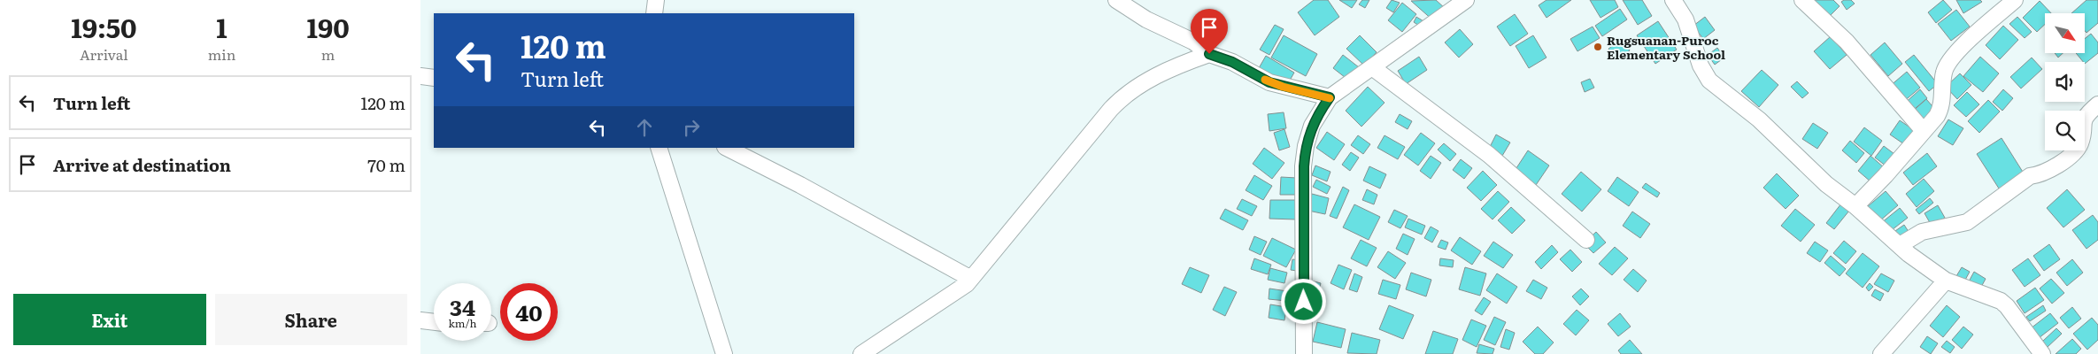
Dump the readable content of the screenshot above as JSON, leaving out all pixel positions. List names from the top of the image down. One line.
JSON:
{"places":["Rugsuanan-Puroc Elementary School"],"north":"bottom right","page":{"eta":["19:50","Arrival","1","min","190","m"],"turn":["120 m","Turn left"],"list":[{"name":"Turn left","value":"120 m"},{"name":"Arrive at destination","value":"70 m"}],"speed":"34 km/h","limit":"40","buttons":["Exit","Share"]}}
